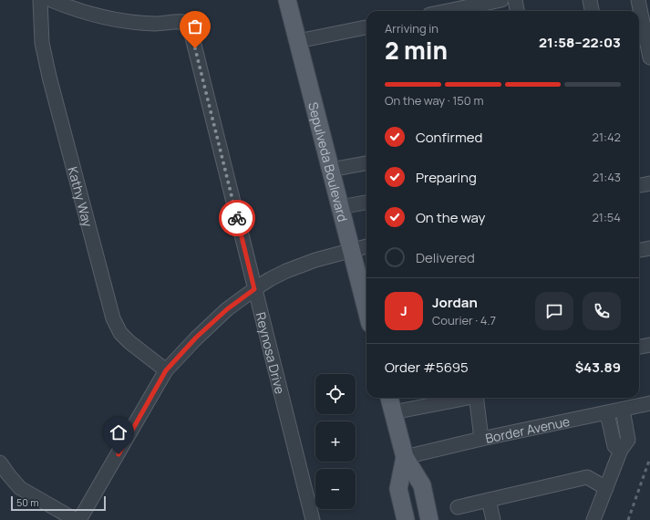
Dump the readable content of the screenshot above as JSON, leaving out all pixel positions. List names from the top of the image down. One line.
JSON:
{"streets":{"main road":["Sepulveda Boulevard"],"street":["Kathy Way","Reynosa Drive","Border Avenue"]},"scale_bar":"50 m","page":{"heading":["2 min","Arriving in","21:58–22:03"],"panel":["Jordan","Courier · 4.7","Order #5695","$43.89"],"bar":"On the way · 150 m","list":[["Confirmed","21:42"],["Preparing","21:43"],["On the way","21:54"],"Delivered"],"round":"J","map_buttons":["+","−"],"scale":"50 m"}}
